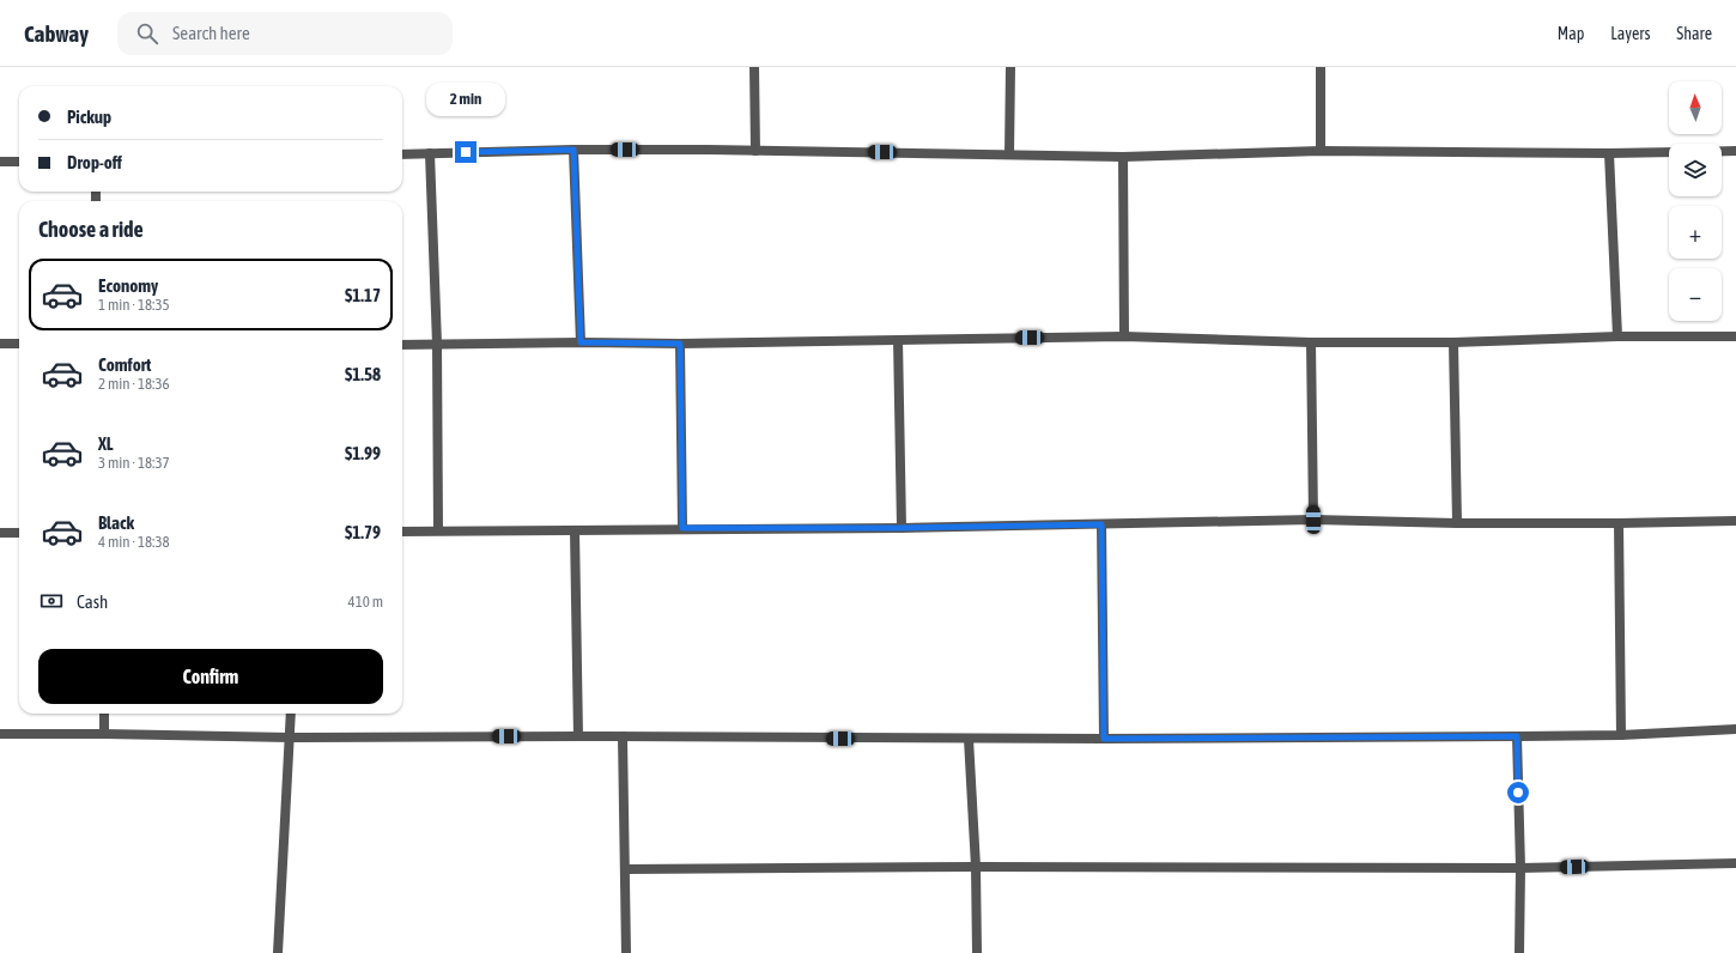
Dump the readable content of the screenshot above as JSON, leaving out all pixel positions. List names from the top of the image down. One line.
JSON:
{"north":"top","page":{"header":"Cabway","search":"Search here","nav":["Map","Layers","Share"],"map_buttons":["+","−"],"bubble":"2 min","banner":["Pickup","Drop-off"],"heading":"Choose a ride","list":[{"name":"Economy","note":"1 min · 18:35","value":"$1.17"},{"name":"Comfort","note":"2 min · 18:36","value":"$1.58"},{"name":"XL","note":"3 min · 18:37","value":"$1.99"},{"name":"Black","note":"4 min · 18:38","value":"$1.79"}],"pay":["Cash","410 m"],"buttons":"Confirm"}}
